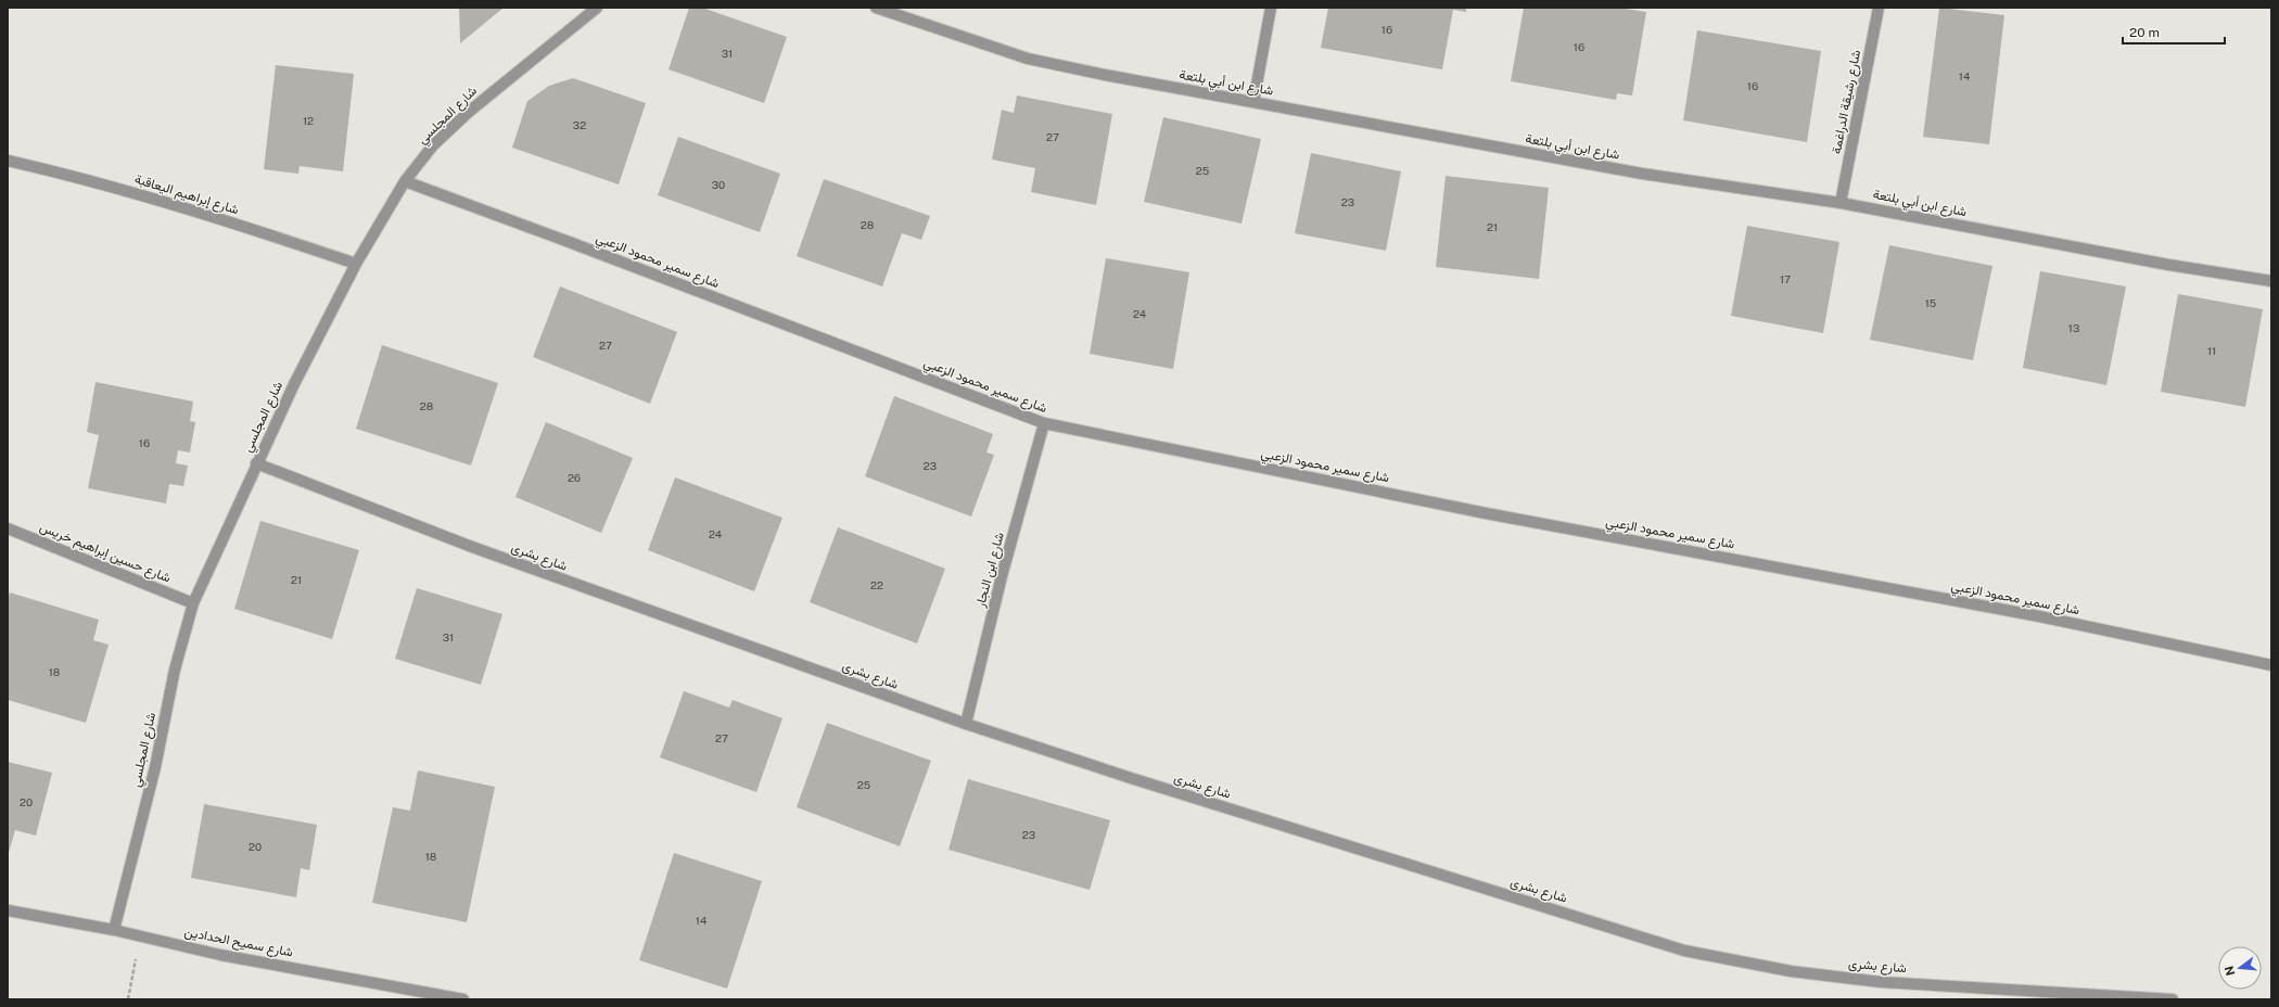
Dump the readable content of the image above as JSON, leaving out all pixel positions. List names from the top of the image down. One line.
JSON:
{"streets":{"street":["شارع ابن أبي بلتعة","شارع رشيقة الدراغمة","شارع المجلسي","شارع إبراهيم اليعاقبة","شارع سمير محمود الزعبي","شارع حسين إبراهيم خريس","شارع بشرى","شارع ابن النجار","شارع سميح الحدادين"]},"crossings":[["شارع ابن أبي بلتعة","شارع رشيقة الدراغمة"],["شارع المجلسي","شارع إبراهيم اليعاقبة"],["شارع المجلسي","شارع سمير محمود الزعبي"],["شارع المجلسي","شارع حسين إبراهيم خريس"],["شارع المجلسي","شارع بشرى"],["شارع المجلسي","شارع سميح الحدادين"],["شارع سمير محمود الزعبي","شارع ابن النجار"],["شارع بشرى","شارع ابن النجار"]],"house_numbers":["16","16","31","14","16","12","32","27","25","30","23","28","21","17","15","24","13","27","11","28","16","23","26","24","21","22","31","18","27","25","20","23","20","18","14"],"scale_bar":"20 m","north":"left"}
